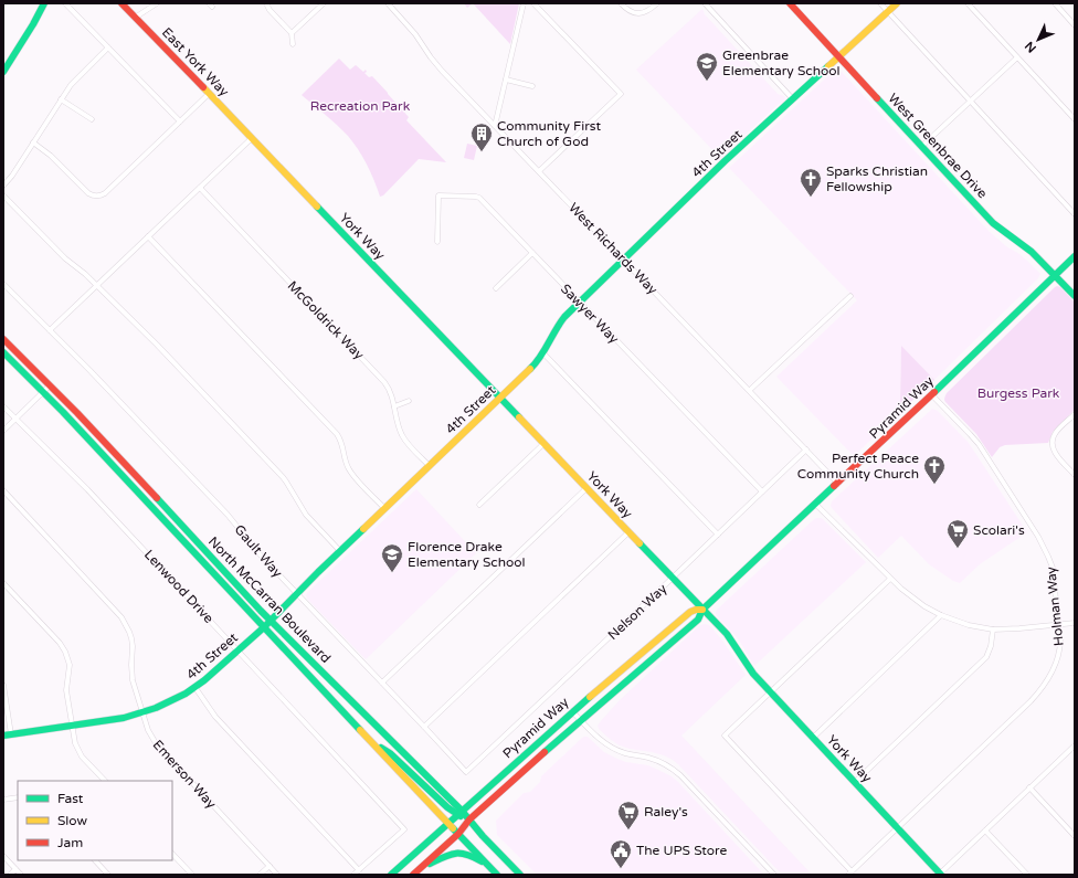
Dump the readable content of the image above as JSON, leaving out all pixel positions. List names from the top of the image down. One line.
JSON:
{"streets":{"main road":["East York Way","West Greenbrae Drive","4th Street","York Way","Pyramid Way","North McCarran Boulevard"],"street":["West Richards Way","Sawyer Way","McGoldrick Way","Gault Way","Lenwood Drive","Holman Way","Nelson Way","Emerson Way"]},"crossings":[["East York Way","York Way"],["West Greenbrae Drive","4th Street"],["West Greenbrae Drive","Pyramid Way"],["4th Street","York Way"],["4th Street","West Richards Way"],["4th Street","Sawyer Way"],["4th Street","McGoldrick Way"],["4th Street","Gault Way"],["4th Street","Lenwood Drive"],["4th Street","North McCarran Boulevard"],["4th Street","Emerson Way"],["York Way","Pyramid Way"],["York Way","Holman Way"],["York Way","Nelson Way"],["West Richards Way","Pyramid Way"],["West Richards Way","Nelson Way"],["Sawyer Way","Nelson Way"],["Pyramid Way","North McCarran Boulevard"],["Pyramid Way","Holman Way"],["Gault Way","Nelson Way"]],"parks":["Recreation Park","Burgess Park"],"places":{"school or university":["Greenbrae Elementary School","Florence Drake Elementary School"],"building":["Community First Church of God"],"church":["Sparks Christian Fellowship","Perfect Peace Community Church"],"supermarket":["Scolari's","Raley's"],"public building":["The UPS Store"]},"legend":["Fast","Slow","Jam"],"north":"bottom left"}
